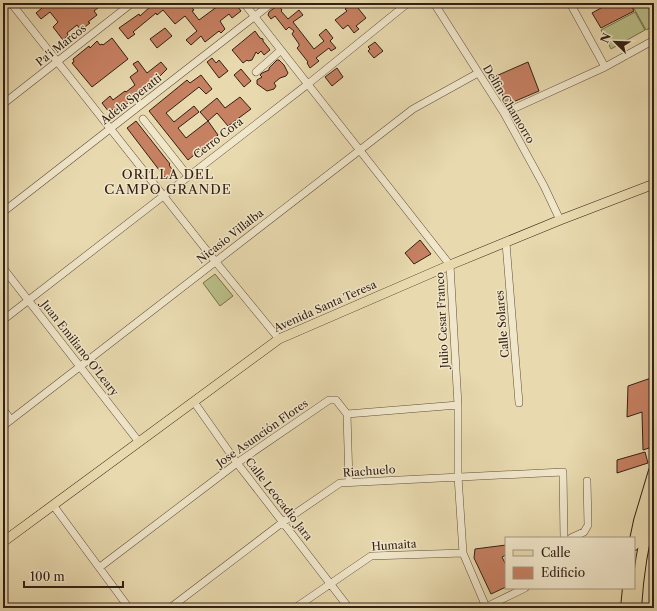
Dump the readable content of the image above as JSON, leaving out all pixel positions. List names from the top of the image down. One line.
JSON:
{"streets":{"main road":["Avenida Santa Teresa"],"street":["Pa'i Marcos","Adela Speratti","Delfin Chamorro","Cerro Cora","Nicasio Villalba","Julio Cesar Franco","Calle Solares","Juan Emiliano O'Leary","Jose Asunción Flores","Riachuelo","Calle Leocadio Jara","Humaita"]},"crossings":[["Adela Speratti","Julio Cesar Franco"],["Delfin Chamorro","Nicasio Villalba"],["Delfin Chamorro","Avenida Santa Teresa"],["Cerro Cora","Julio Cesar Franco"],["Cerro Cora","Juan Emiliano O'Leary"],["Nicasio Villalba","Julio Cesar Franco"],["Nicasio Villalba","Juan Emiliano O'Leary"],["Avenida Santa Teresa","Julio Cesar Franco"],["Avenida Santa Teresa","Calle Solares"],["Avenida Santa Teresa","Juan Emiliano O'Leary"],["Avenida Santa Teresa","Calle Leocadio Jara"],["Julio Cesar Franco","Riachuelo"],["Julio Cesar Franco","Humaita"],["Jose Asunción Flores","Calle Leocadio Jara"],["Riachuelo","Calle Leocadio Jara"],["Calle Leocadio Jara","Humaita"]],"districts":["ORILLA DEL CAMPO GRANDE"],"legend":["Calle","Edificio"],"scale_bar":"100 m","north":"top left"}
